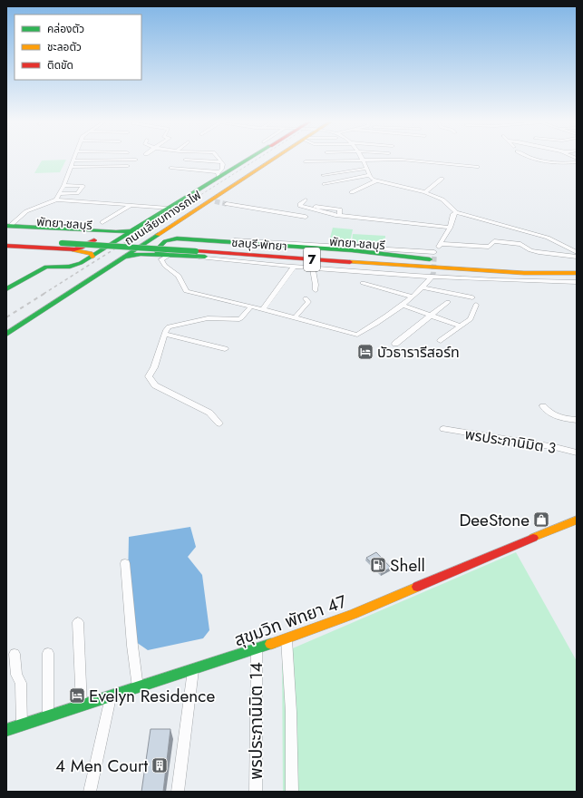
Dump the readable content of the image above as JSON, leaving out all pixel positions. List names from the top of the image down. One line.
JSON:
{"streets":{"main road":["ถนนเลียบทางรถไฟ","พัทยา-ชลบุรี","ชลบุรี-พัทยา","7","สุขุมวิท พัทยา 47"],"street":["พรประภานิมิต 3","พรประภานิมิต 14"]},"crossings":[["สุขุมวิท พัทยา 47","พรประภานิมิต 14"]],"places":{"hotel":["บัวธารารีสอร์ท","Evelyn Residence"],"shop":["DeeStone"],"fuel station":["Shell"],"building":["4 Men Court"]},"legend":["คล่องตัว","ชะลอตัว","ติดขัด"]}
